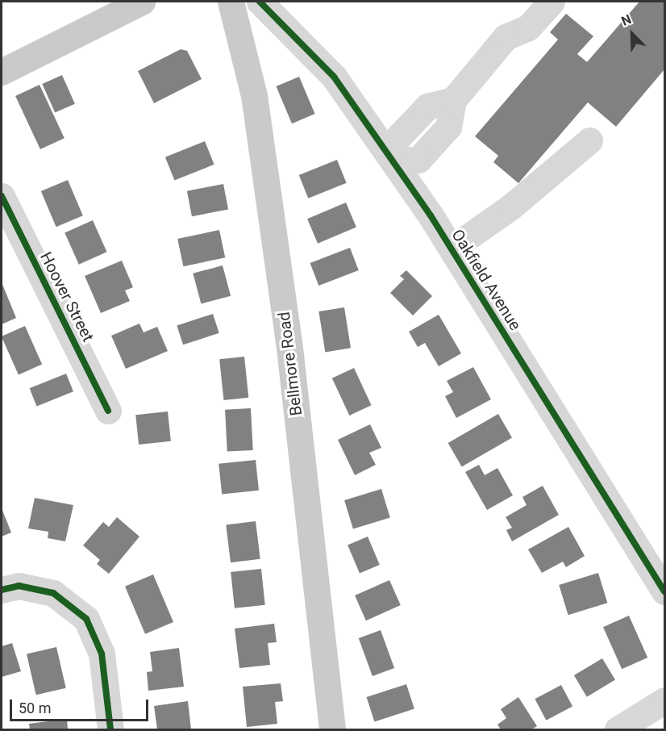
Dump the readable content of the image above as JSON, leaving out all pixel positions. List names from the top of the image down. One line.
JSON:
{"streets":{"main road":["Bellmore Road"],"street":["Oakfield Avenue","Hoover Street"]},"scale_bar":"50 m","north":"top left"}
